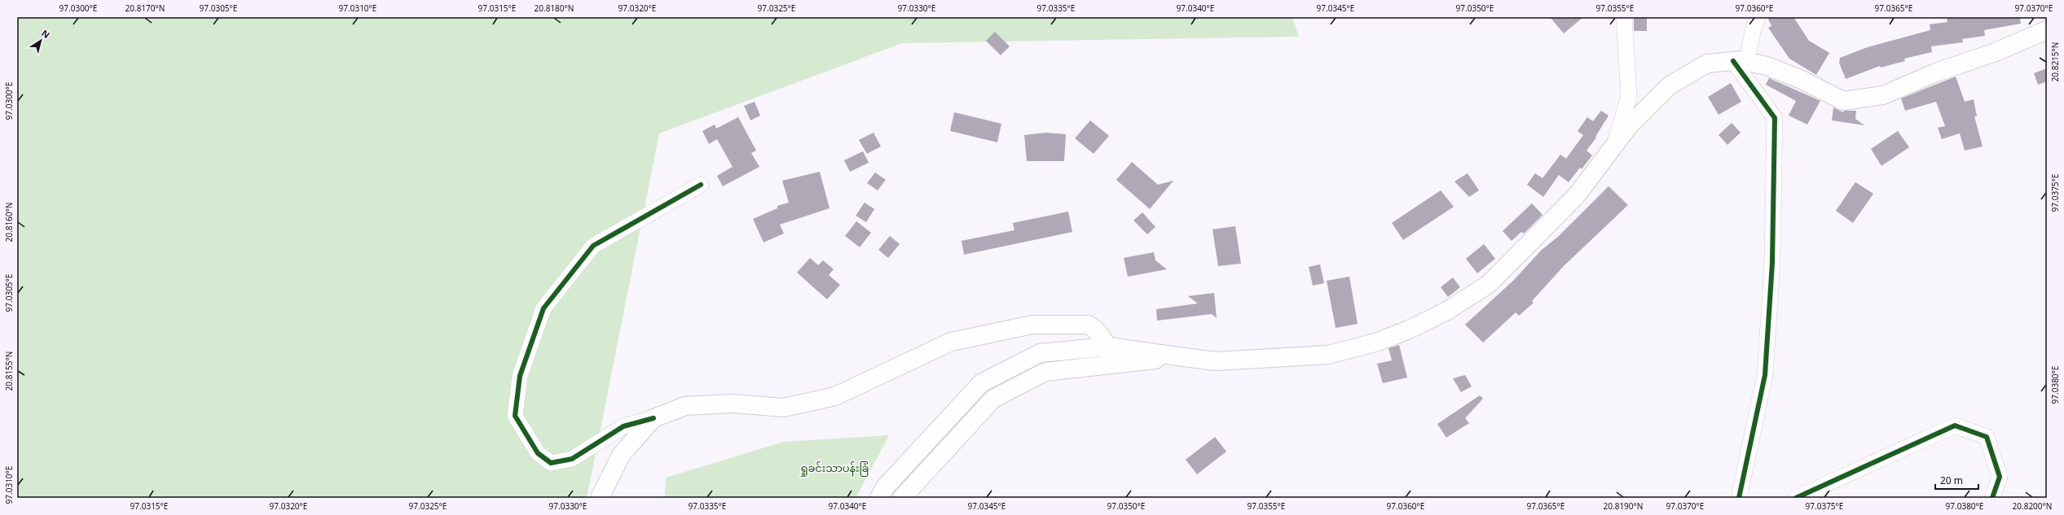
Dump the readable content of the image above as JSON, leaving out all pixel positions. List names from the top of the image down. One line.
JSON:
{"parks":["ရှုခင်းသာပန်းခြံ"],"scale_bar":"20 m","north":"top right","coordinates":["97.0300°E","20.8170°N","97.0305°E","97.0310°E","97.0315°E","20.8180°N","97.0320°E","97.0325°E","97.0330°E","97.0335°E","97.0340°E","97.0345°E","97.0350°E","97.0355°E","97.0360°E","97.0365°E","97.0370°E","20.8215°N","97.0375°E","20.8160°N","20.8155°N","97.0380°E","20.8190°N","20.8200°N"]}
